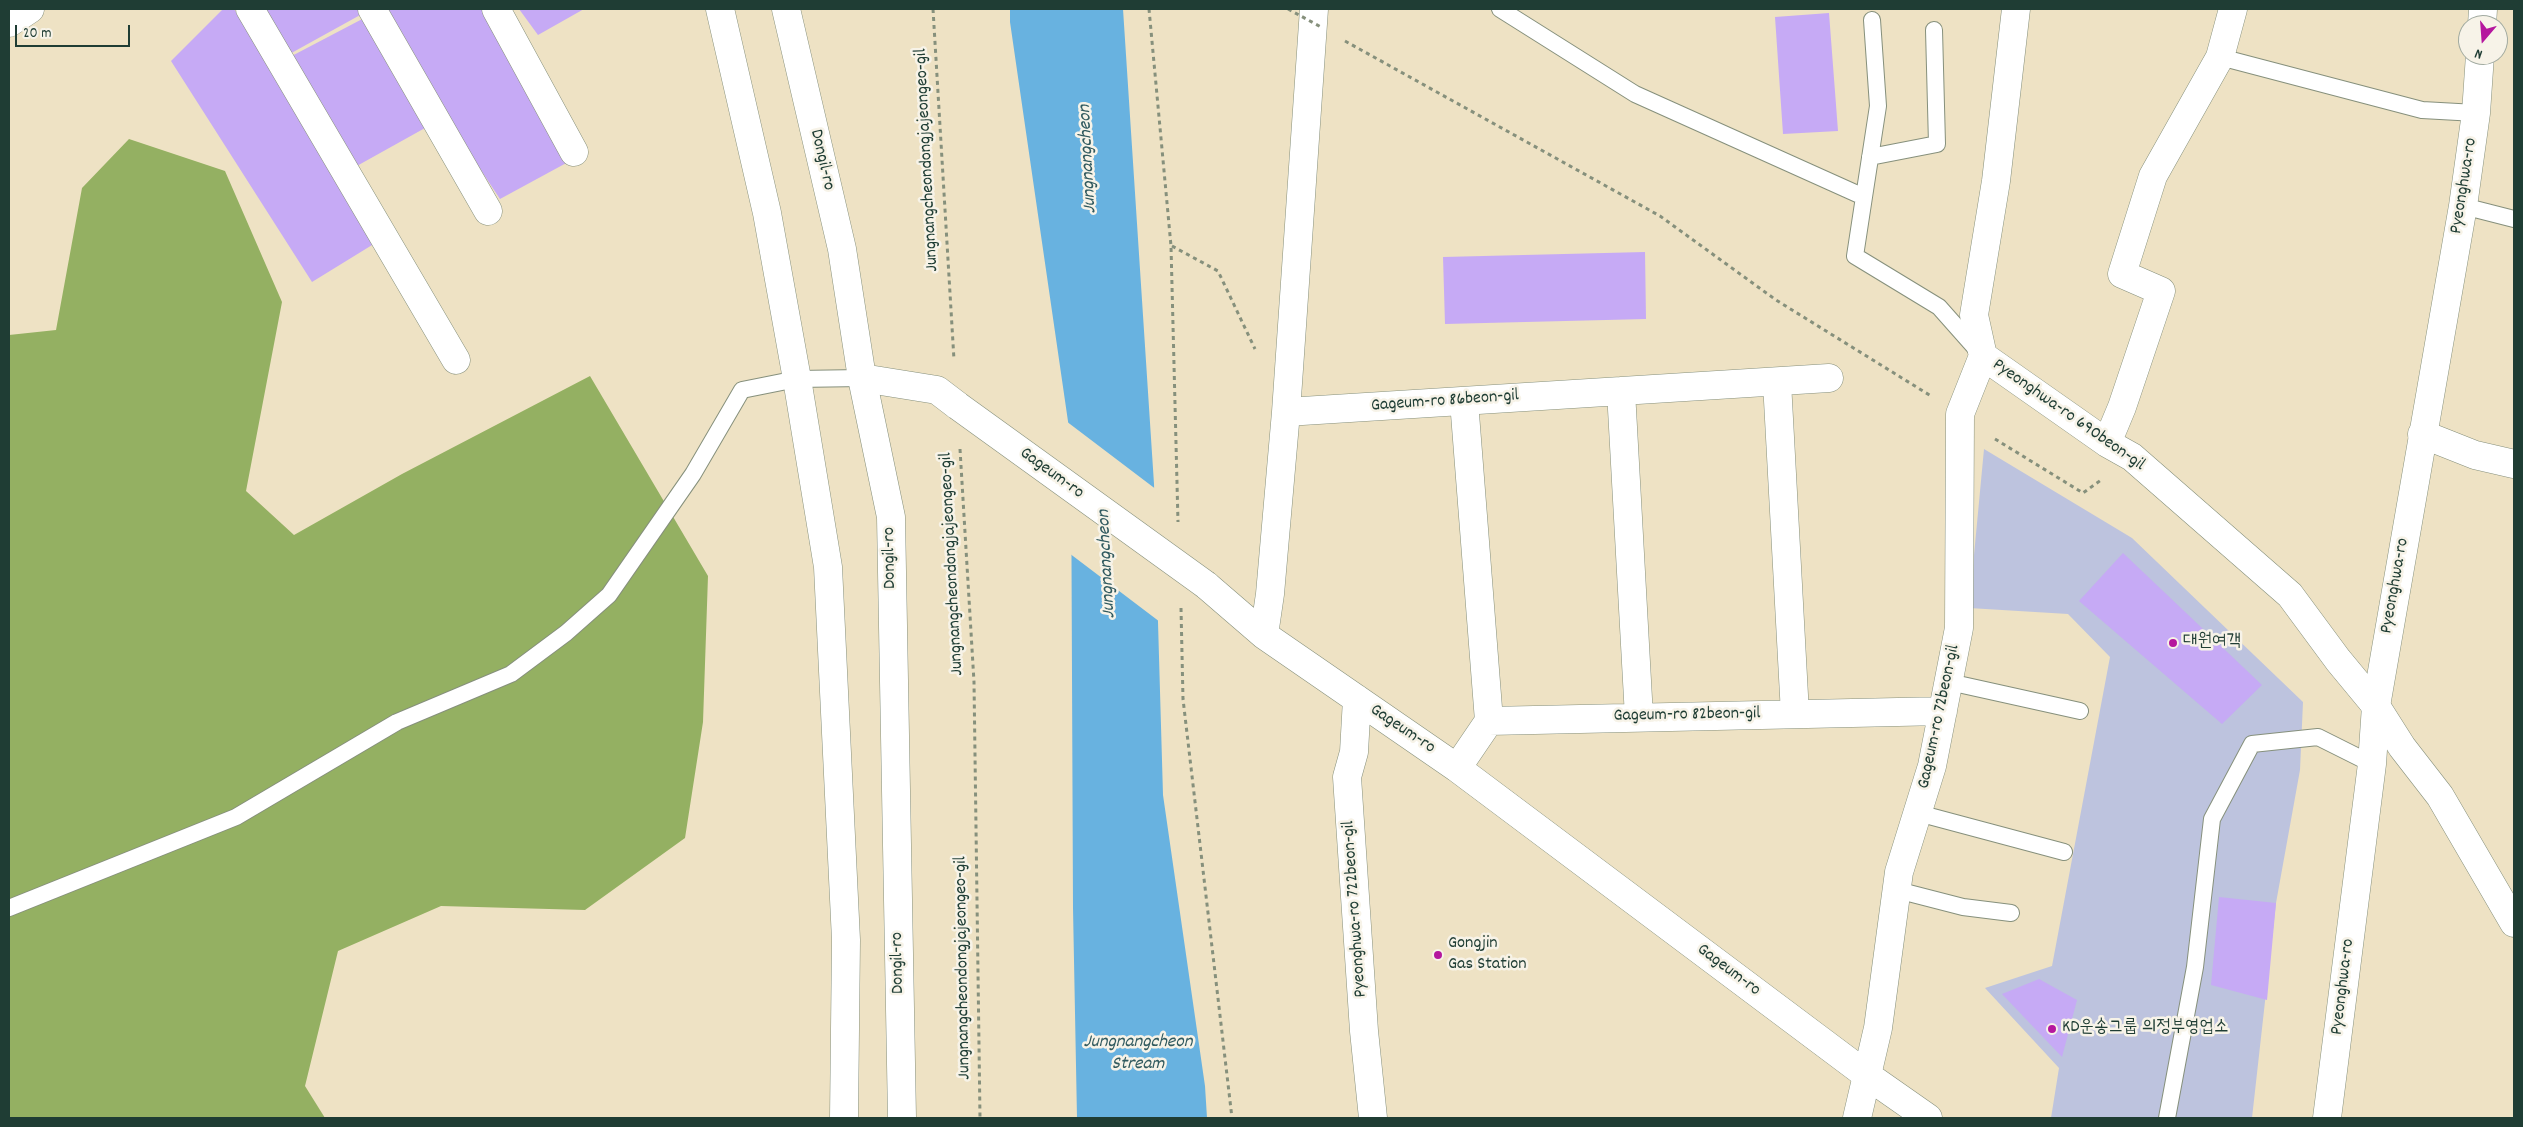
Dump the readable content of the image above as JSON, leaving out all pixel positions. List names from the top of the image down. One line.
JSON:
{"streets":{"street":["Dongil-ro","Pyeonghwa-ro","Gageum-ro 86beon-gil","Pyeonghwa-ro 690beon-gil","Gageum-ro","Gageum-ro 82beon-gil","Gageum-ro 72beon-gil","Pyeonghwa-ro 722beon-gil"],"path":["Jungnangcheondongjajeongeo-gil"]},"crossings":[["Dongil-ro","Gageum-ro"],["Pyeonghwa-ro","Pyeonghwa-ro 690beon-gil"],["Pyeonghwa-ro 690beon-gil","Gageum-ro 72beon-gil"],["Gageum-ro","Gageum-ro 72beon-gil"],["Gageum-ro","Pyeonghwa-ro 722beon-gil"],["Gageum-ro 82beon-gil","Gageum-ro 72beon-gil"]],"water":["Jungnangcheon","Jungnangcheon Stream"],"places":["대원여객","Gongjin Gas Station","KD운송그룹 의정부영업소"],"scale_bar":"20 m","north":"bottom"}
